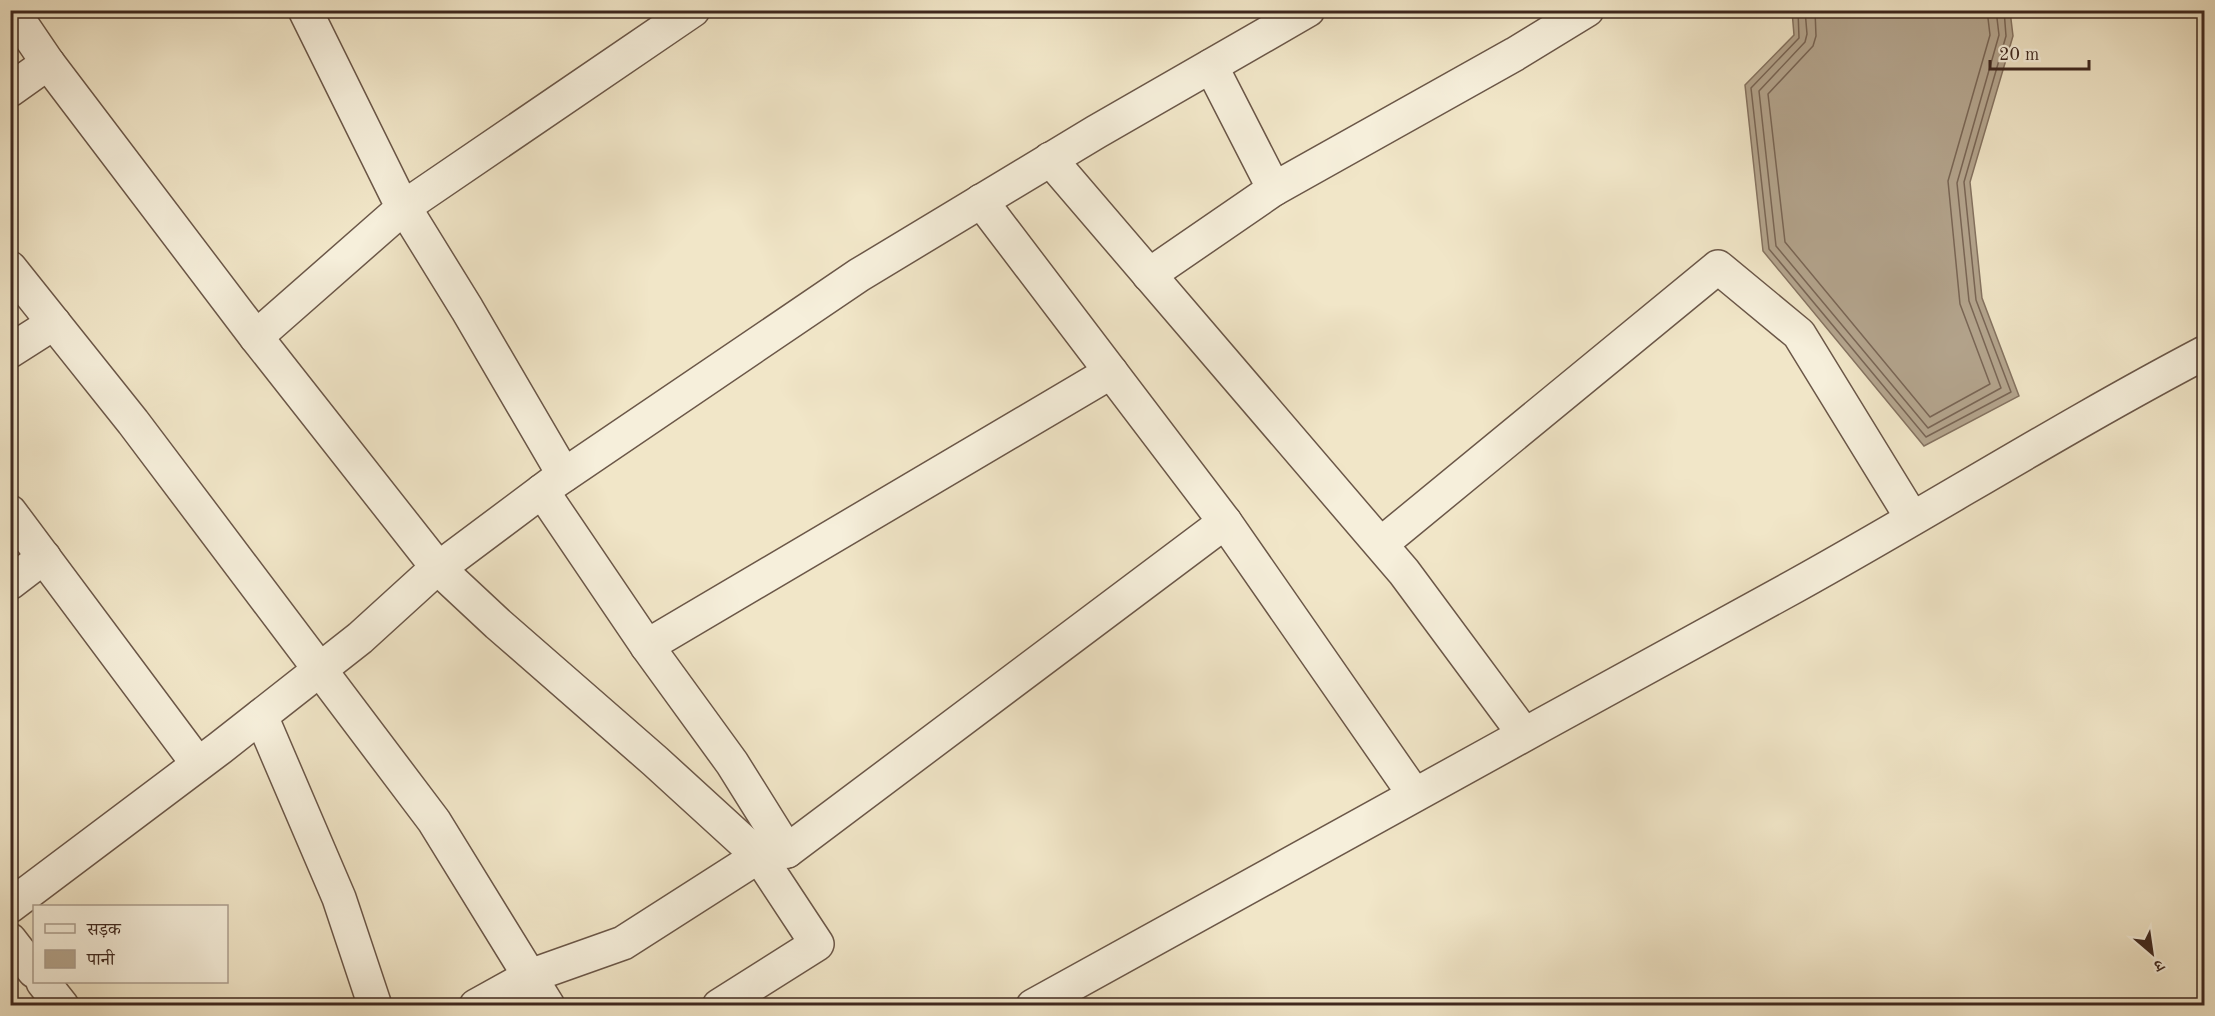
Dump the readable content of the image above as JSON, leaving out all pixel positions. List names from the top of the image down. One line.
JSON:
{"legend":["सड़क","पानी"],"scale_bar":"20 m","north":"bottom right"}
